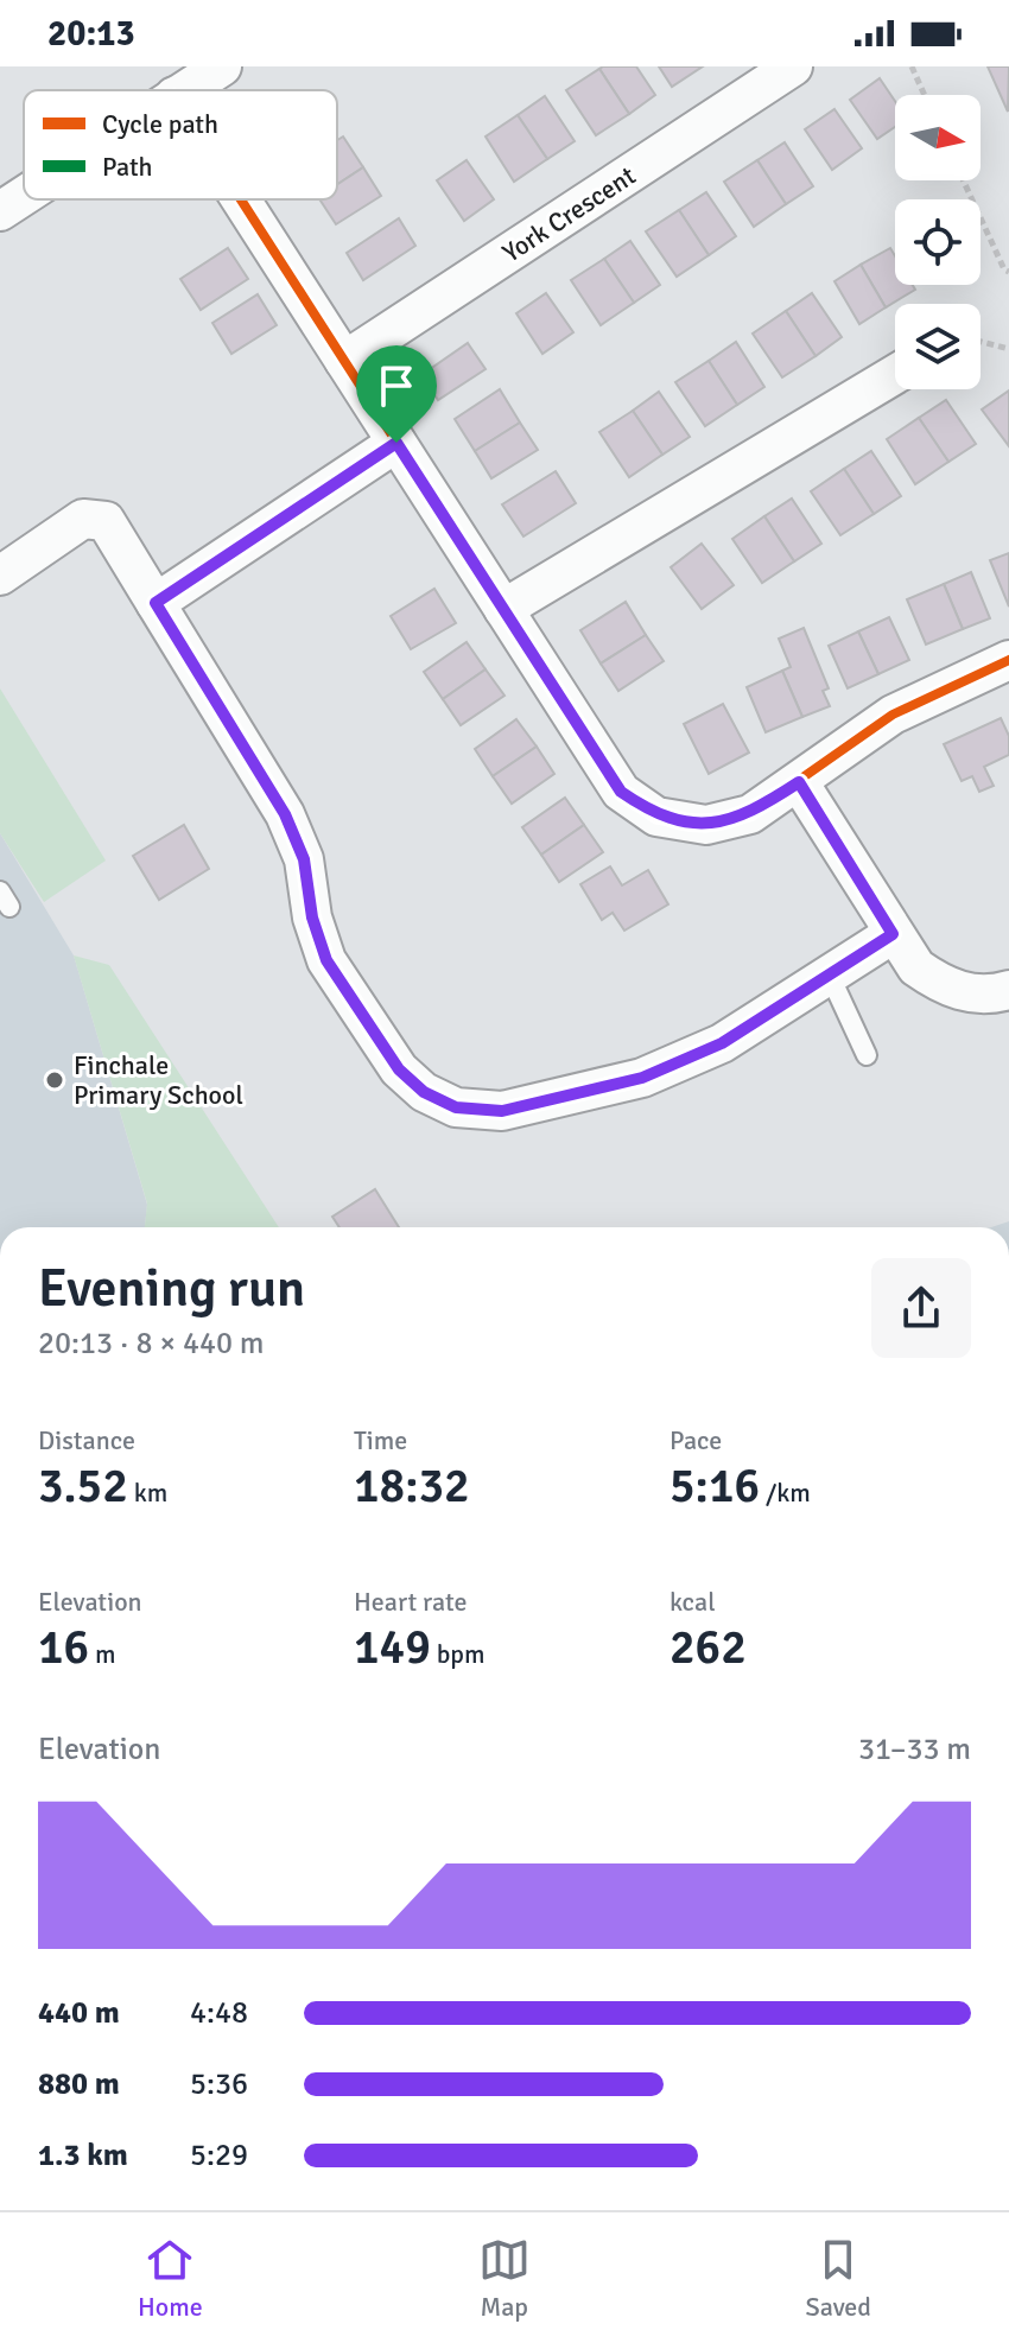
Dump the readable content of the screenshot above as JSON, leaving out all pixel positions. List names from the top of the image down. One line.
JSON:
{"streets":{"street":["York Crescent"]},"places":["Finchale Primary School"],"legend":["Cycle path","Path"],"north":"right","page":{"status":"20:13","heading":["Evening run","20:13 · 8 × 440 m"],"stats":[["Distance","3.52 km"],["Time","18:32"],["Pace","5:16 /km"],["Elevation","16 m"],["Heart rate","149 bpm"],["kcal","262"]],"chart":["Elevation","31–33 m"],"list":[{"name":"440 m","note":"4:48"},{"name":"880 m","note":"5:36"},{"name":"1.3 km","note":"5:29"}],"tabs":["Home","Map","Saved"]}}
